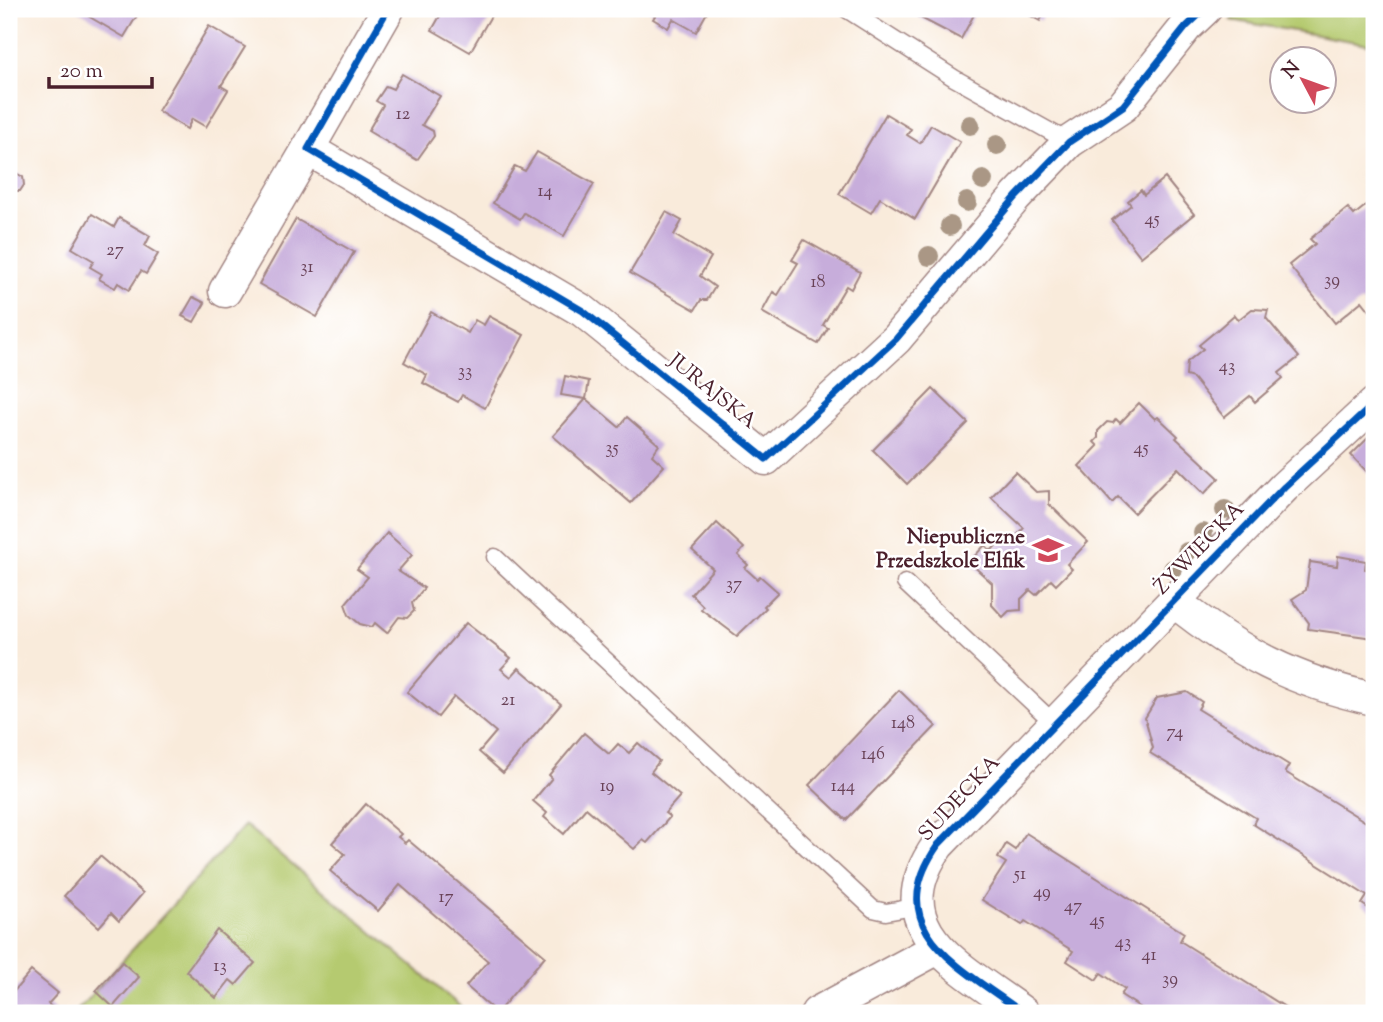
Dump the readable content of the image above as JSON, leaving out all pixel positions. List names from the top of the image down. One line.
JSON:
{"streets":{"street":["JURAJSKA","ŻYWIECKA","SUDECKA"]},"crossings":[["ŻYWIECKA","SUDECKA"]],"places":{"school or university":["Niepubliczne Przedszkole Elfik"]},"house_numbers":["12","14","45","27","31","39","18","43","33","35","45","37","21","148","74","146","19","144","51","49","17","47","45","43","41","13","39"],"scale_bar":"20 m","north":"top left"}
